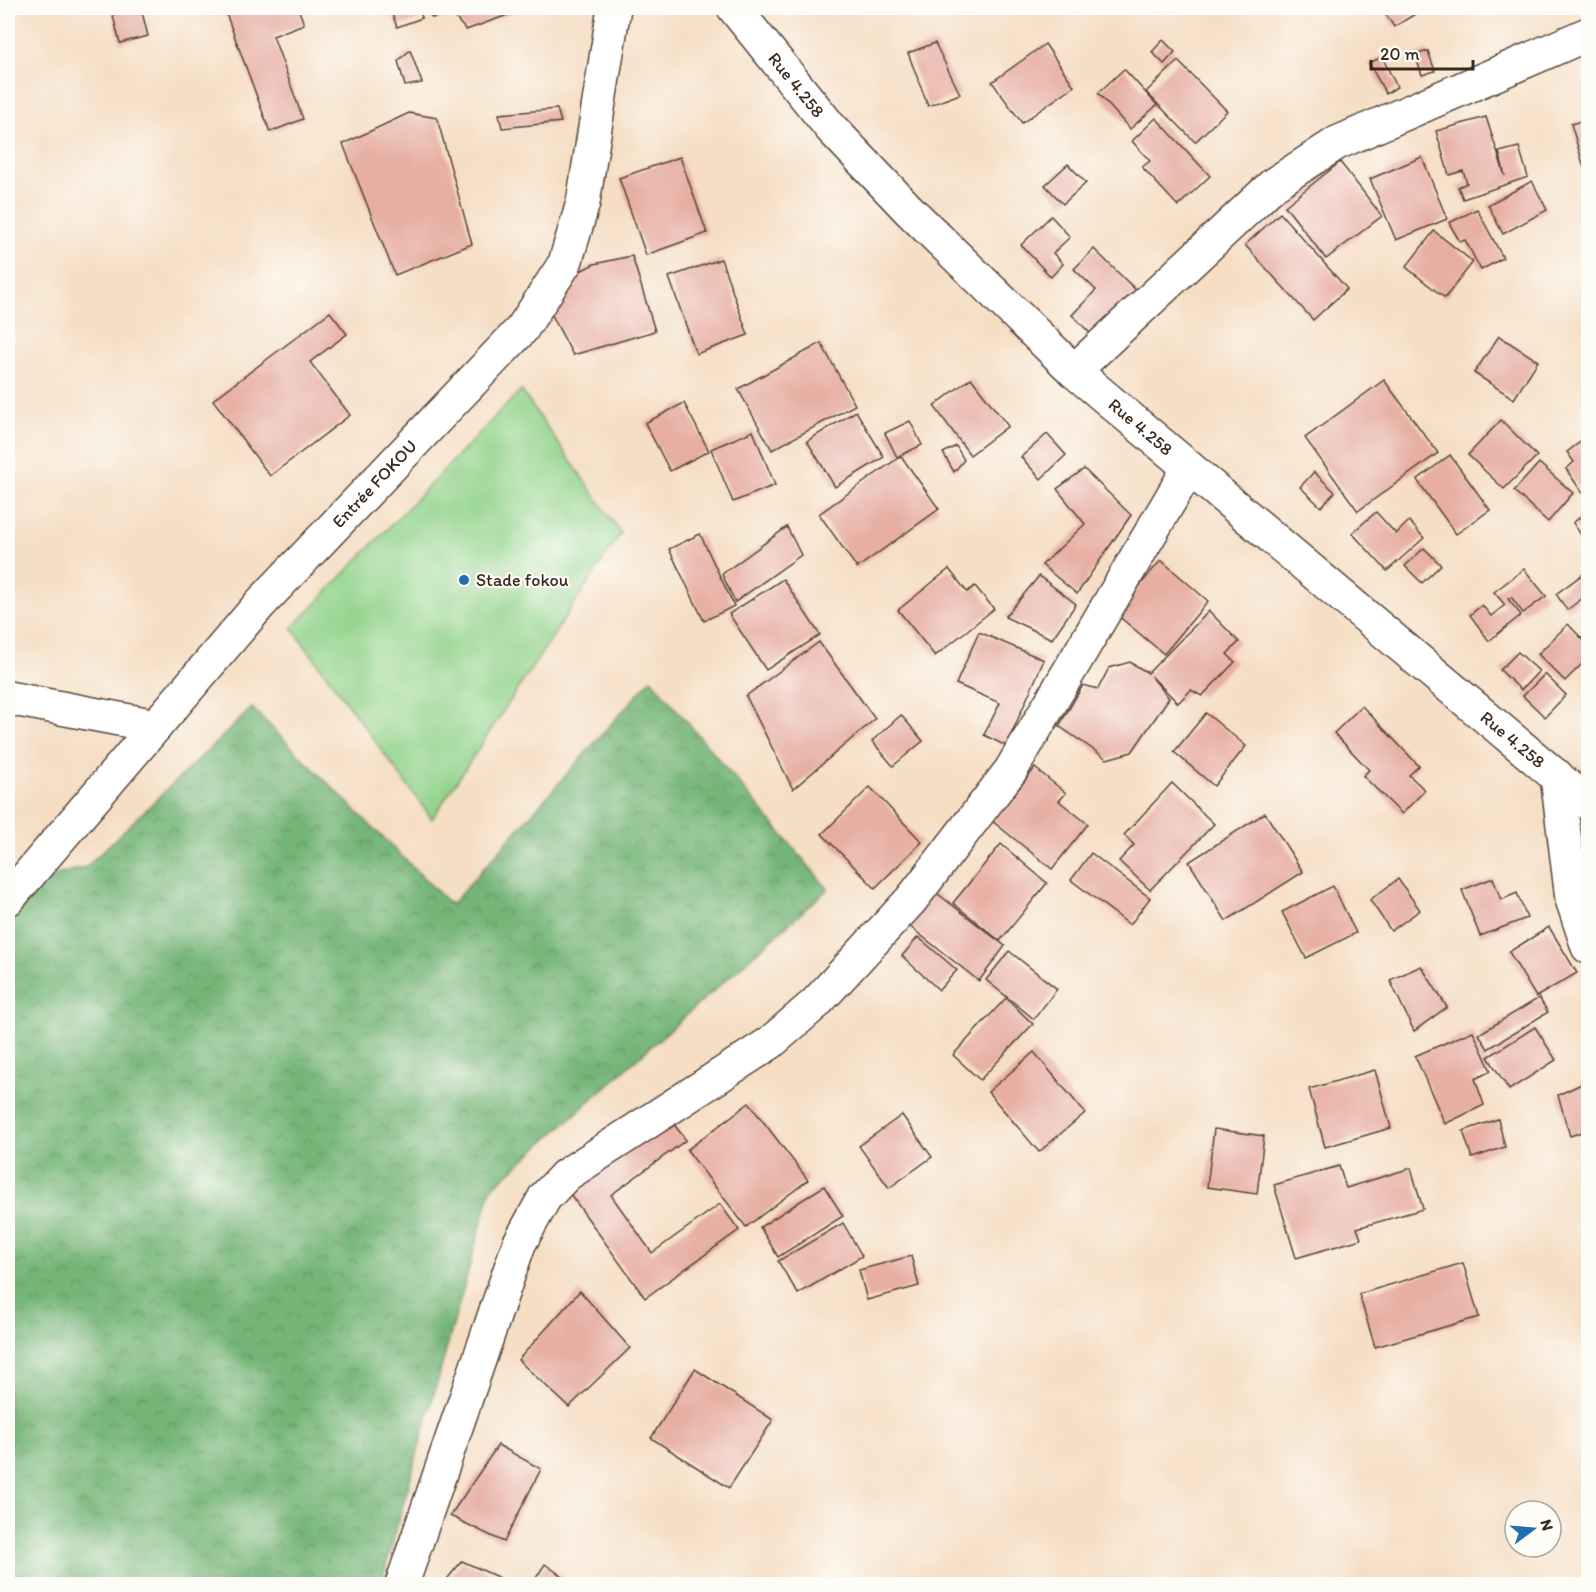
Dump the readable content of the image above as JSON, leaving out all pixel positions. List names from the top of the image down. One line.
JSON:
{"streets":{"main road":["Rue 4.258","Entrée FOKOU"]},"places":["Stade fokou"],"scale_bar":"20 m","north":"right"}
